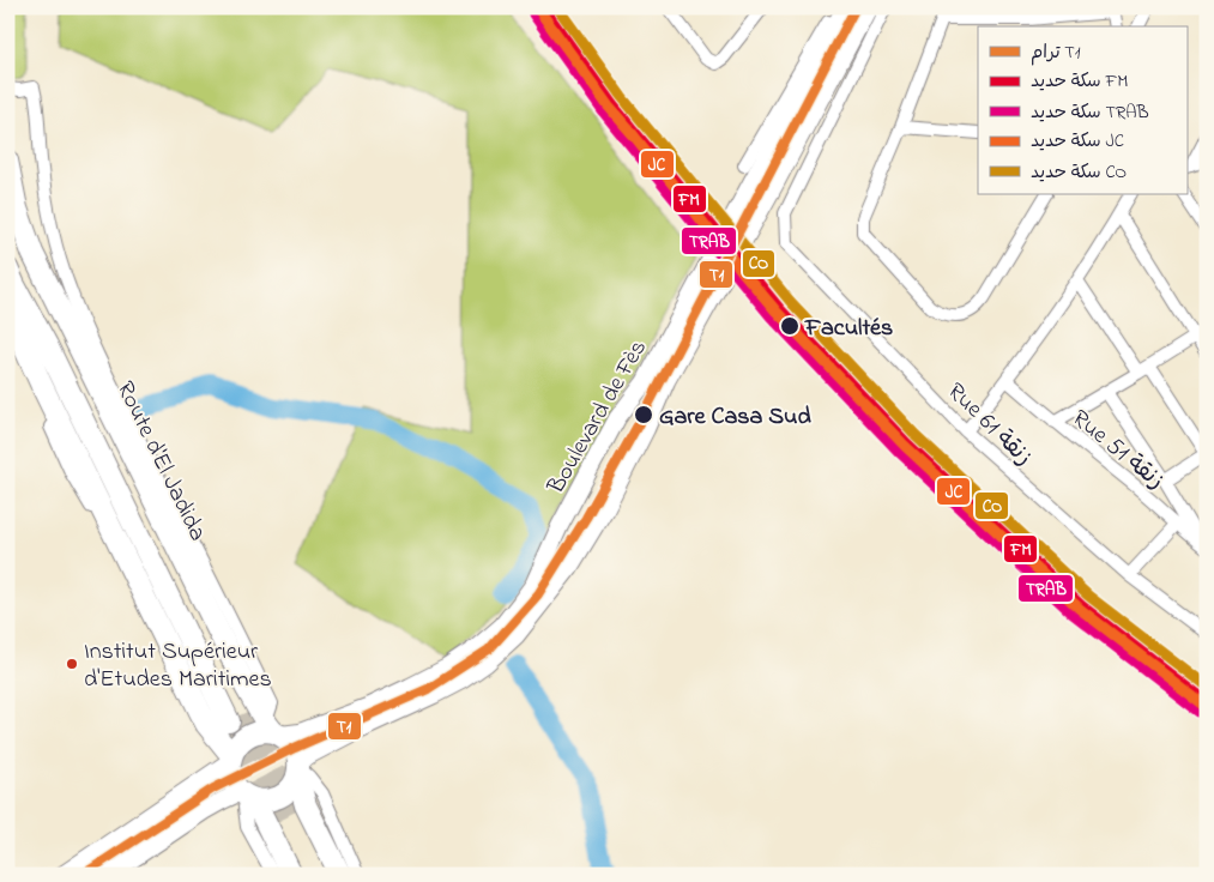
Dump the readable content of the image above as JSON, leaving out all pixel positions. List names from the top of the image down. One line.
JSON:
{"streets":{"highway":["Route d'El Jadida"],"street":["Boulevard de Fès","Rue 61 زنقة","Rue 51 زنقة"]},"crossings":[["Boulevard de Fès","Route d'El Jadida"]],"places":["Facultés","Gare Casa Sud","Institut Supérieur d'Etudes Maritimes"],"lines":["tram line T1","rail line FM","rail line JC","rail line CO","rail line TRAB"],"legend":["ترام T1","سكة حديد FM","سكة حديد TRAB","سكة حديد JC","سكة حديد CO"]}
